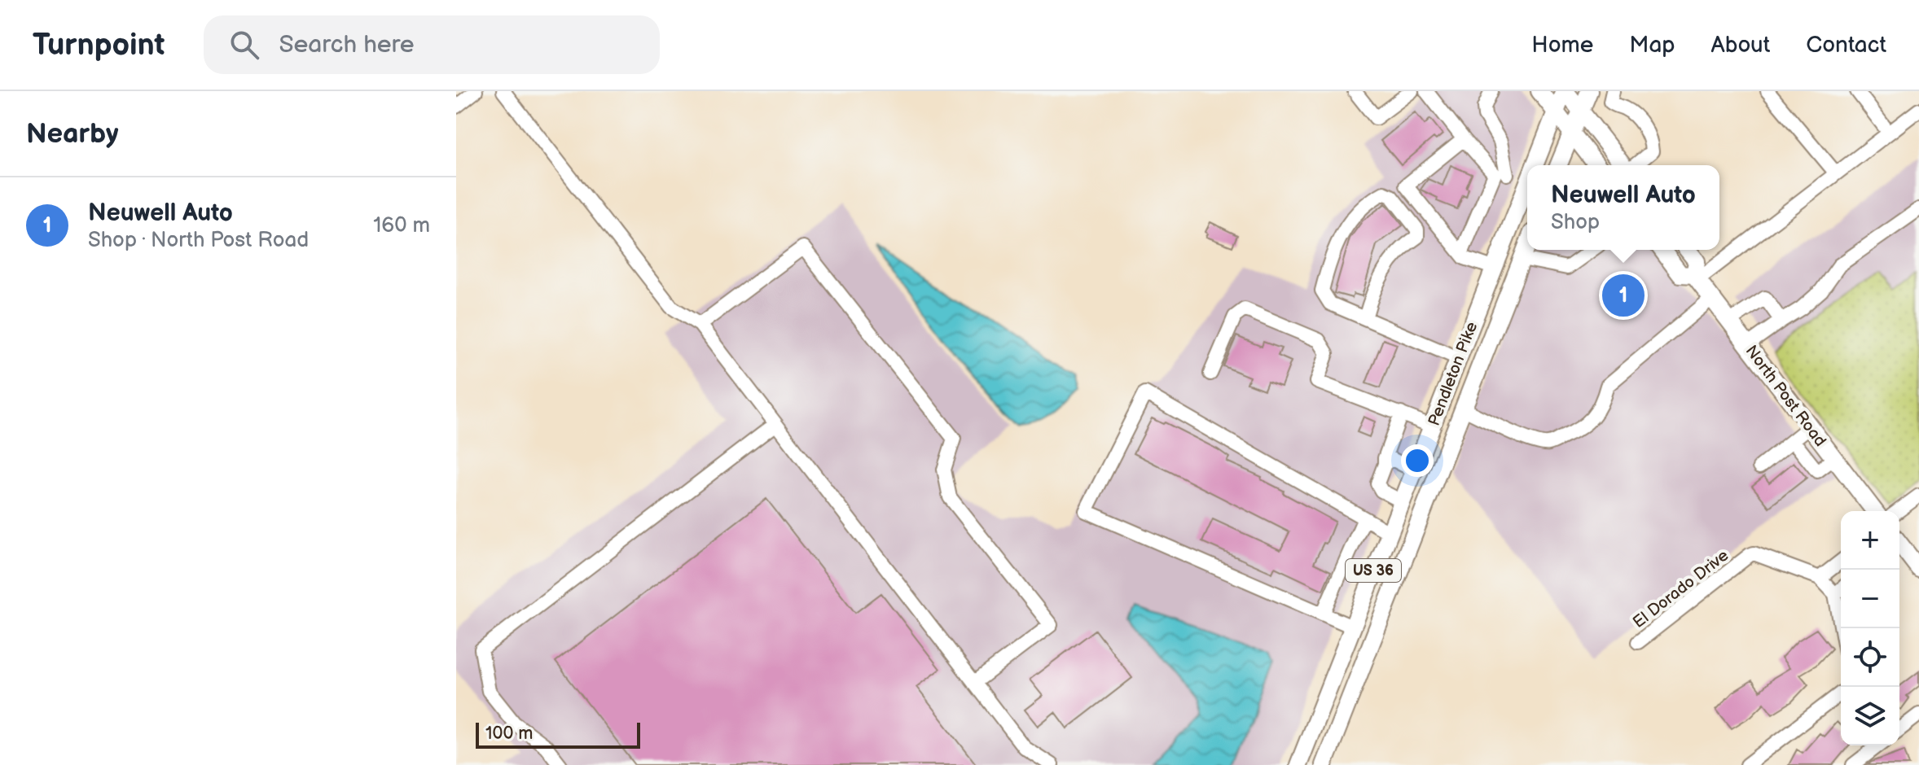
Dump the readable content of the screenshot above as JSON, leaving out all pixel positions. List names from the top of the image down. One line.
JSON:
{"streets":{"main road":["Pendleton Pike","North Post Road","US 36"],"street":["El Dorado Drive"]},"scale_bar":"100 m","page":{"header":"Turnpoint","search":"Search here","nav":["Home","Map","About","Contact"],"heading":"Nearby","popup":["Neuwell Auto","Shop"],"list":[{"mark":"1","name":"Neuwell Auto","note":"Shop · North Post Road","value":"160 m"}],"pins":"1","map_buttons":["+","−"],"scale":"100 m"}}
